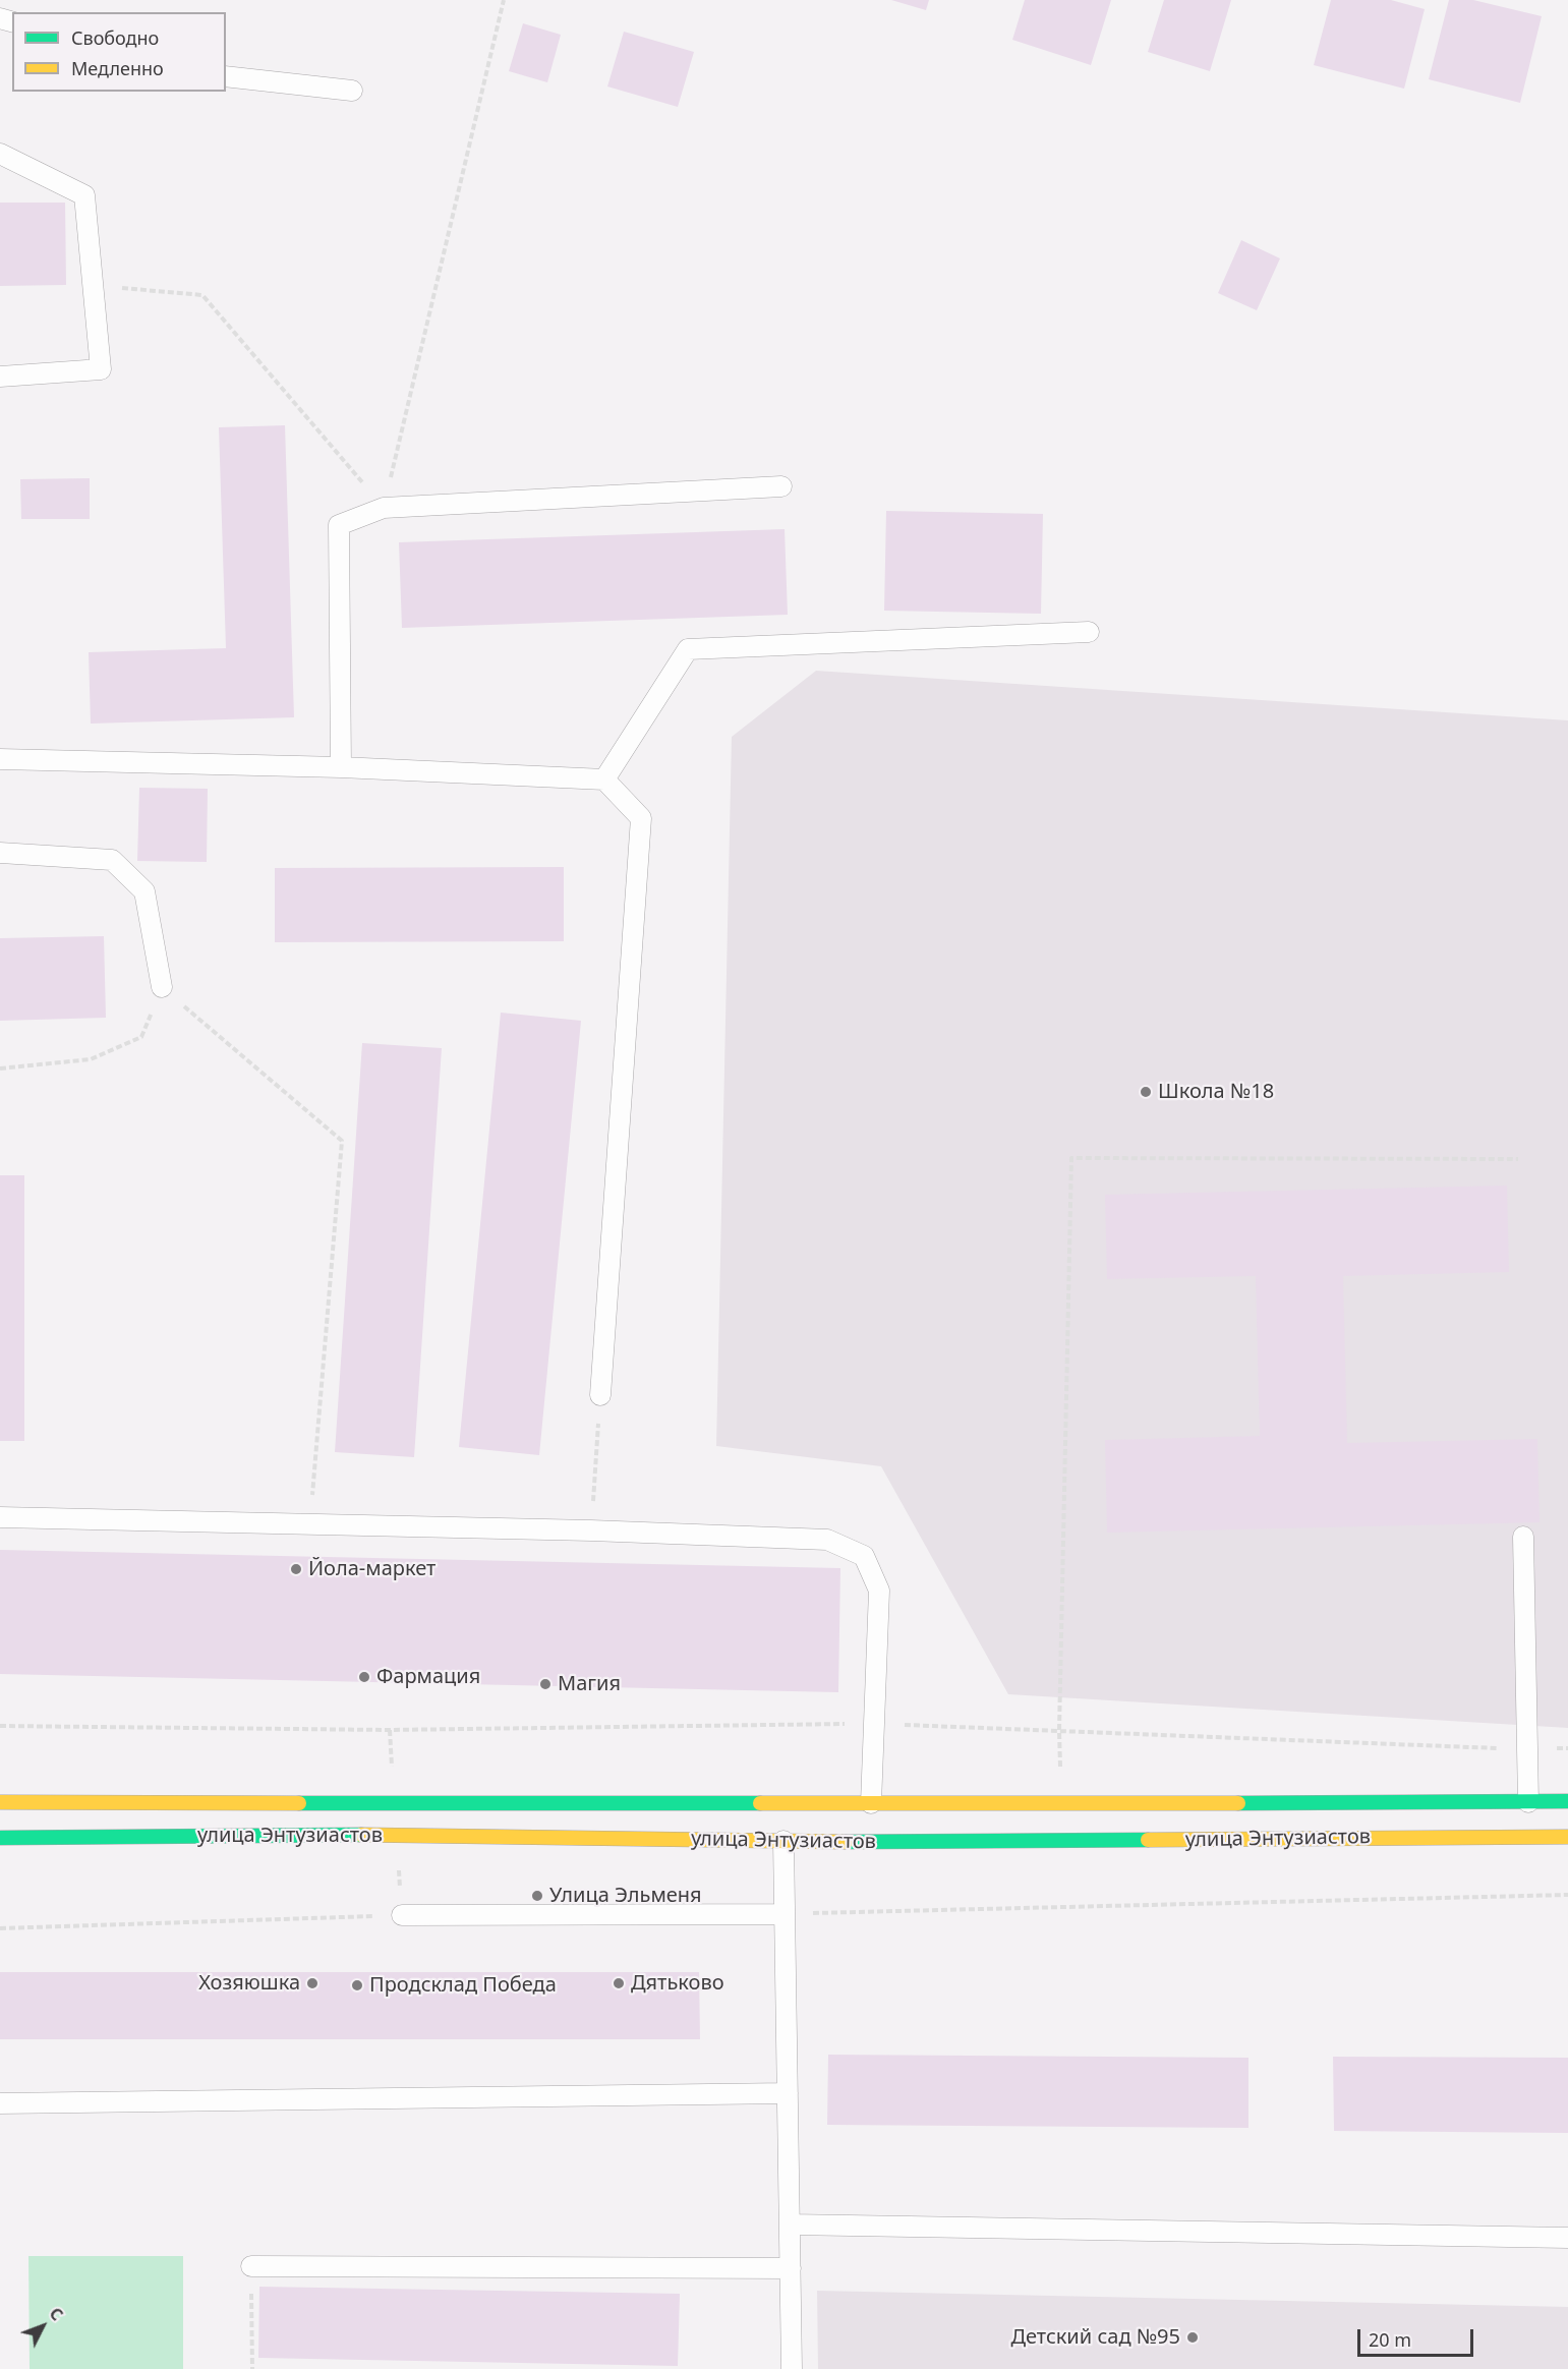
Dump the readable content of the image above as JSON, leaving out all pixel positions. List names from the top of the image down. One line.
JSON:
{"streets":{"main road":["улица Энтузиастов"]},"places":["Школа №18","Йола-маркет","Фармация","Магия","Улица Эльменя","Хозяюшка","Дятьково","Продсклад Победа","Детский сад №95"],"legend":["Свободно","Медленно"],"scale_bar":"20 m","north":"top right"}
